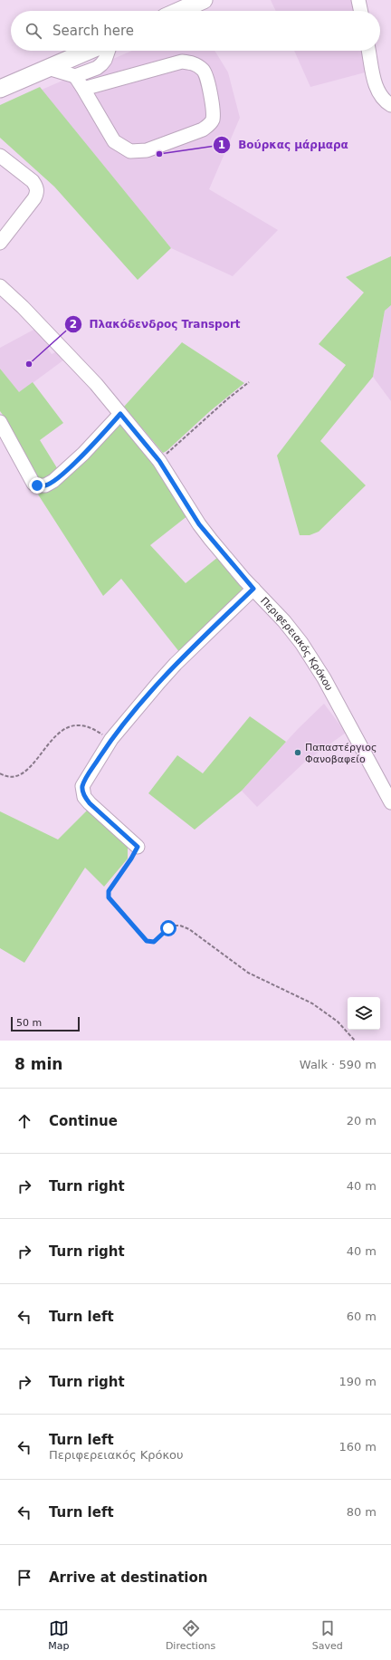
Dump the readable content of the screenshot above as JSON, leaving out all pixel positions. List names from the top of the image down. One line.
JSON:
{"streets":{"street":["Περιφερειακός Κρόκου"]},"places":["Βούρκας μάρμαρα","Πλακόδενδρος Transport","Παπαστέργιος Φανοβαφείο"],"scale_bar":"50 m","page":{"search":"Search here","scale":"50 m","heading":["8 min","Walk · 590 m"],"list":[["Continue","20 m"],["Turn right","40 m"],["Turn right","40 m"],["Turn left","60 m"],["Turn right","190 m"],["Turn left","Περιφερειακός Κρόκου","160 m"],["Turn left","80 m"],"Arrive at destination"],"nav":["Map","Directions","Saved"]}}
